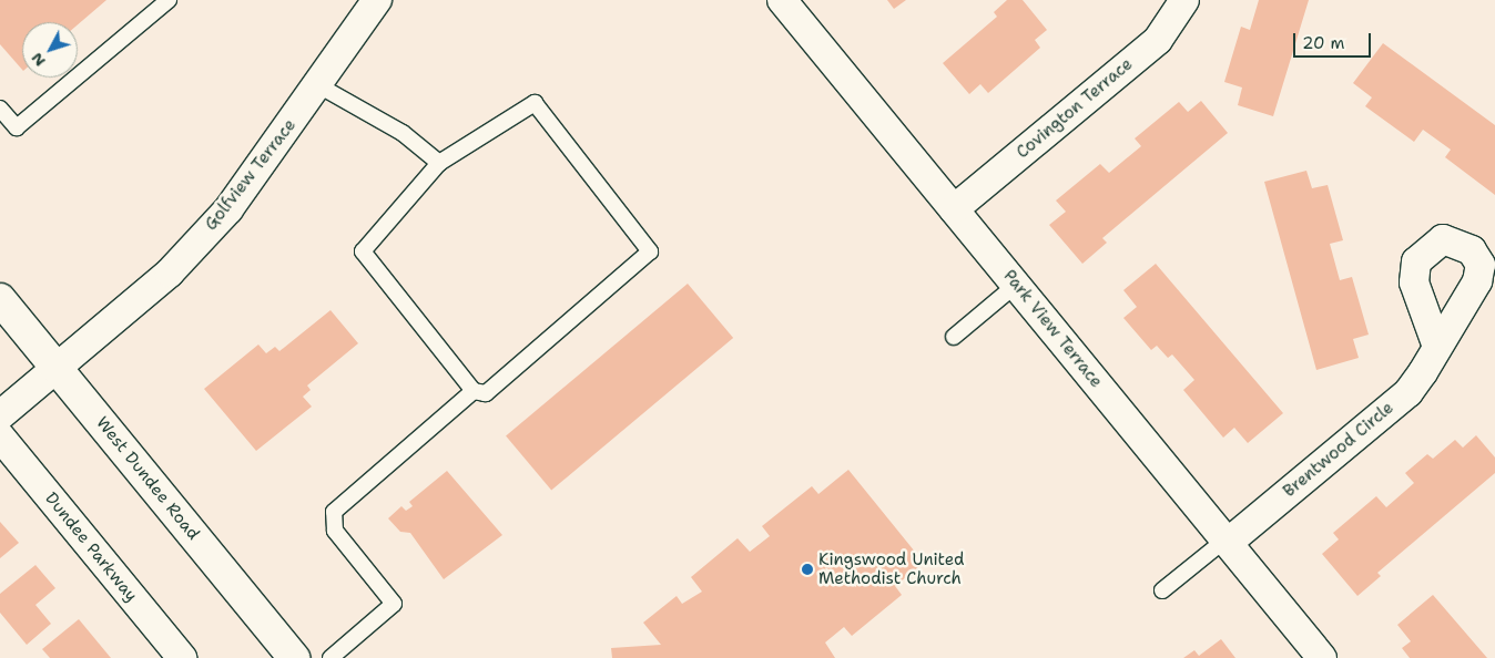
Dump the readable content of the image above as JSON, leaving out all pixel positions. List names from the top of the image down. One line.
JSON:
{"streets":{"main road":["West Dundee Road"],"street":["Covington Terrace","Golfview Terrace","Park View Terrace","Brentwood Circle","Dundee Parkway"]},"crossings":[["Covington Terrace","Park View Terrace"],["Golfview Terrace","West Dundee Road"],["Park View Terrace","Brentwood Circle"]],"places":["Kingswood United Methodist Church"],"scale_bar":"20 m","north":"bottom left"}
